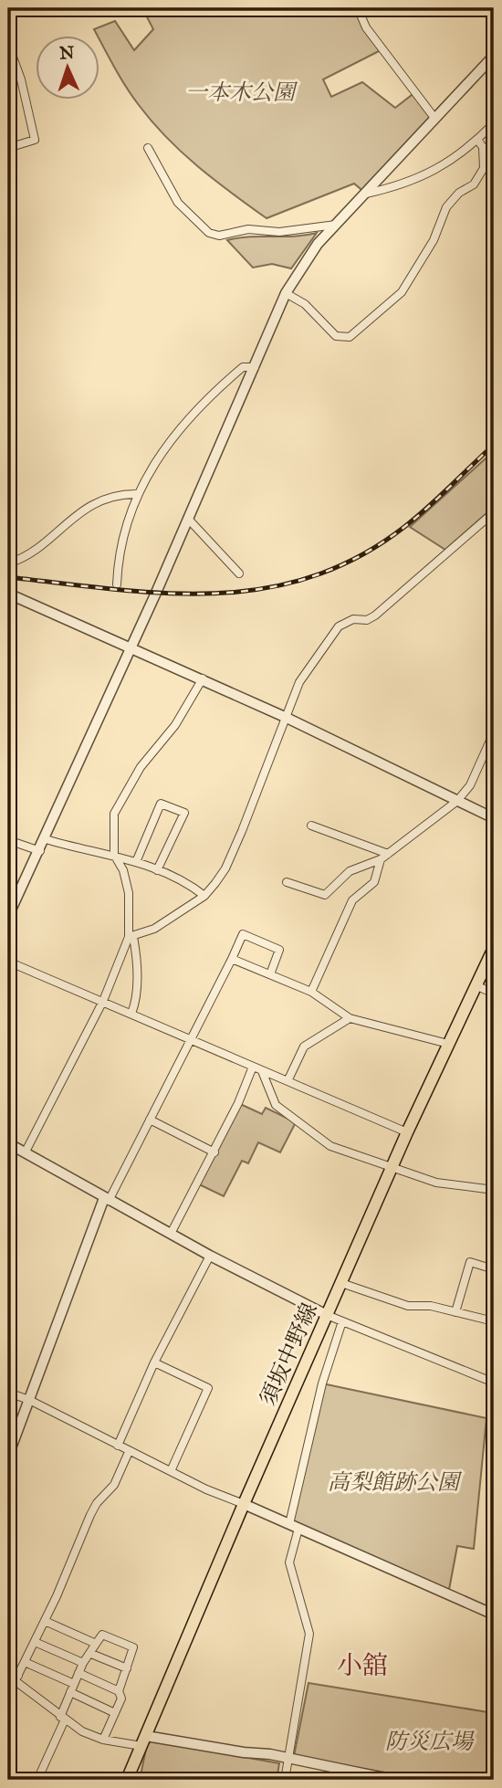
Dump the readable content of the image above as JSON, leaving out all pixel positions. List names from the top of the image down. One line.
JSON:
{"streets":{"main road":["須坂中野線"]},"districts":["小舘"],"parks":["一本木公園","高梨館跡公園","防災広場"],"north":"top"}
